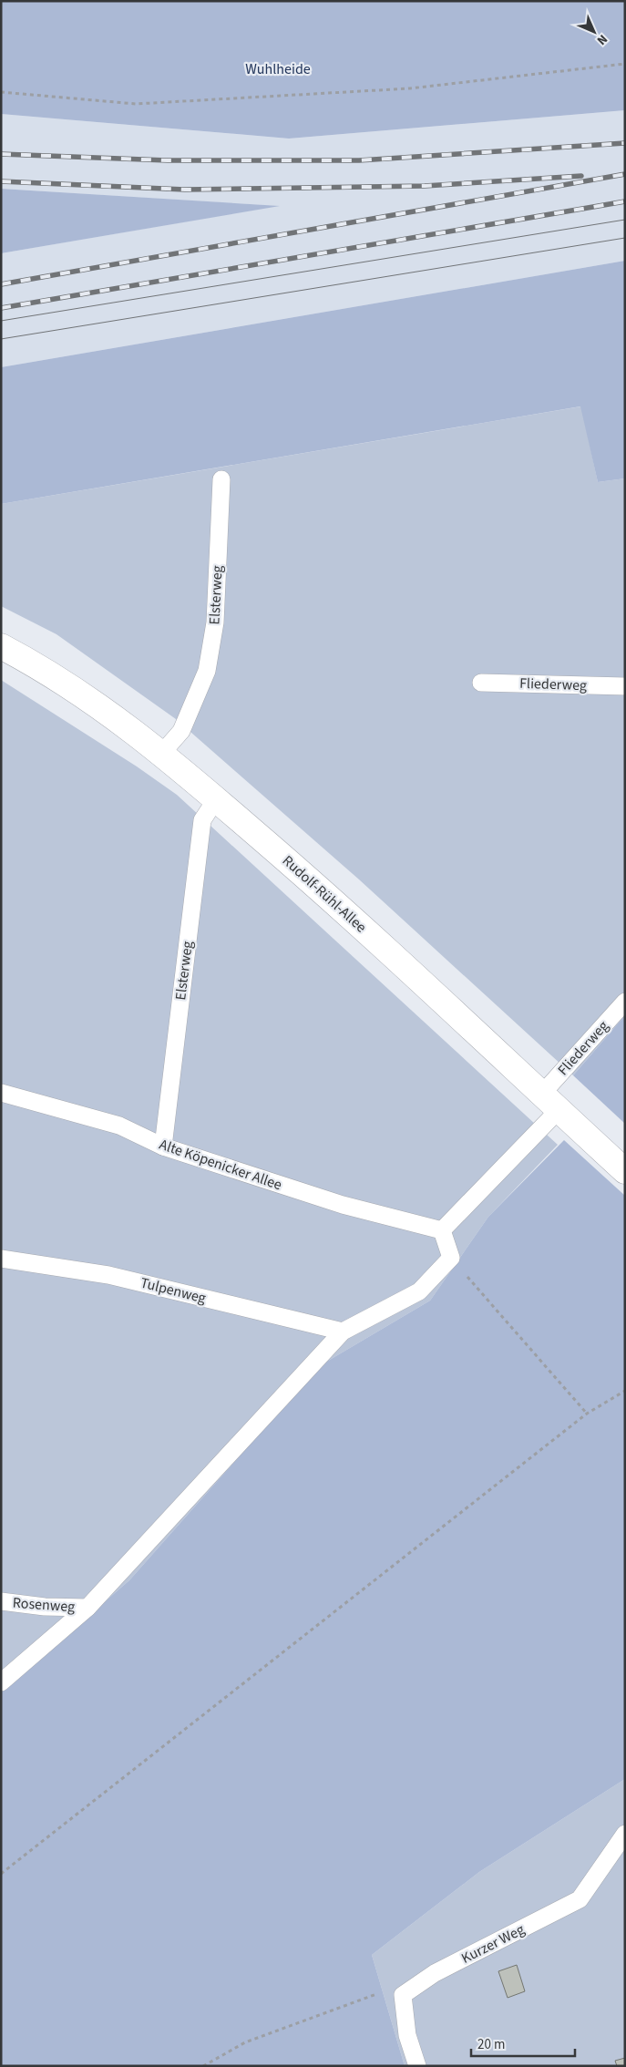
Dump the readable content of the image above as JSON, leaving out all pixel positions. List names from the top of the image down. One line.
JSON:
{"streets":{"street":["Rudolf-Rühl-Allee"],"lane":["Elsterweg","Fliederweg","Alte Köpenicker Allee","Tulpenweg","Rosenweg","Kurzer Weg"]},"crossings":[["Elsterweg","Rudolf-Rühl-Allee"],["Elsterweg","Alte Köpenicker Allee"],["Fliederweg","Rudolf-Rühl-Allee"],["Fliederweg","Alte Köpenicker Allee"]],"parks":["Wuhlheide"],"scale_bar":"20 m","north":"bottom right"}
